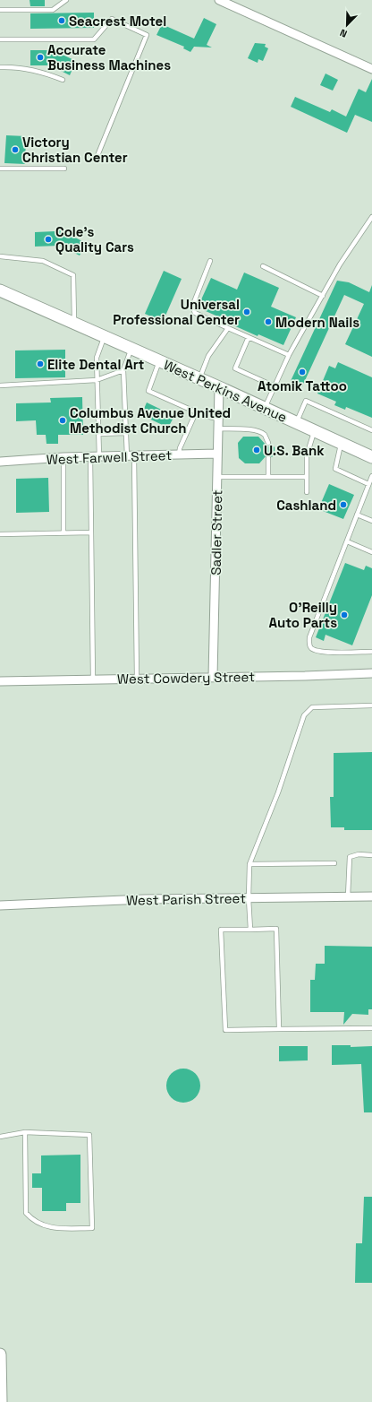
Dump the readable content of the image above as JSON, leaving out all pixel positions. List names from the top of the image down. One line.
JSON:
{"streets":{"main road":["West Perkins Avenue"],"street":["West Farwell Street","Sadler Street","West Cowdery Street","West Parish Street"]},"crossings":[["West Perkins Avenue","Sadler Street"],["West Farwell Street","Sadler Street"],["Sadler Street","West Cowdery Street"]],"places":["Seacrest Motel","Accurate Business Machines","Victory Christian Center","Cole's Quality Cars","Universal Professional Center","Modern Nails","Elite Dental Art","Atomik Tattoo","Columbus Avenue United Methodist Church","U.S. Bank","Cashland","O'Reilly Auto Parts"],"north":"bottom left"}
